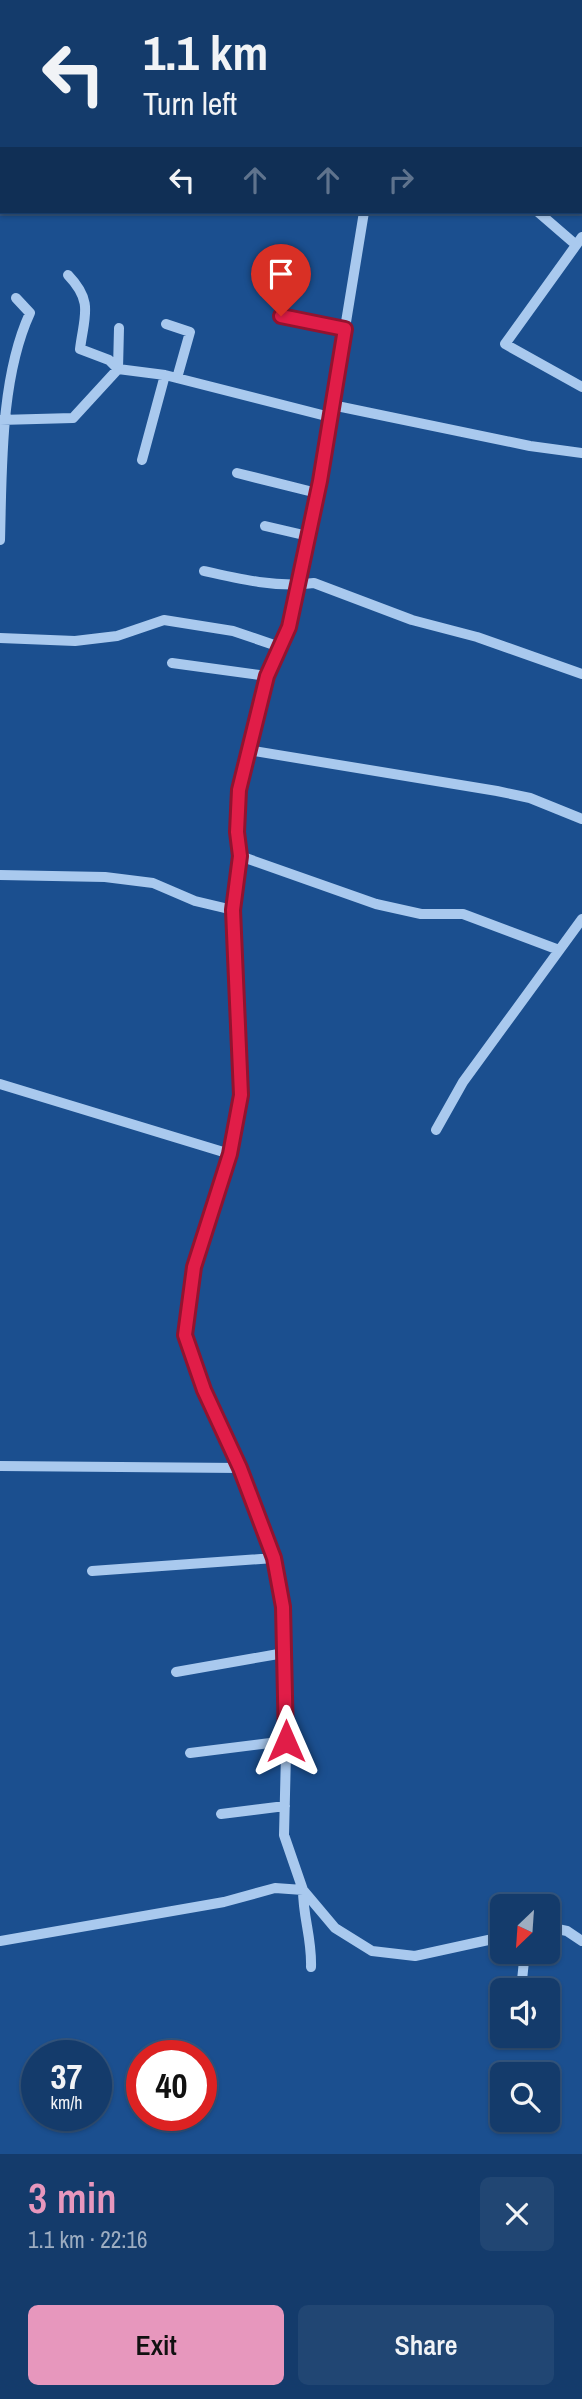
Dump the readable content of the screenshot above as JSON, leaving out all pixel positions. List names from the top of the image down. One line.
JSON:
{"north":"bottom left","page":{"turn":["1.1 km","Turn left"],"speed":"37 km/h","limit":"40","heading":["3 min","1.1 km · 22:16"],"buttons":["Exit","Share"]}}
